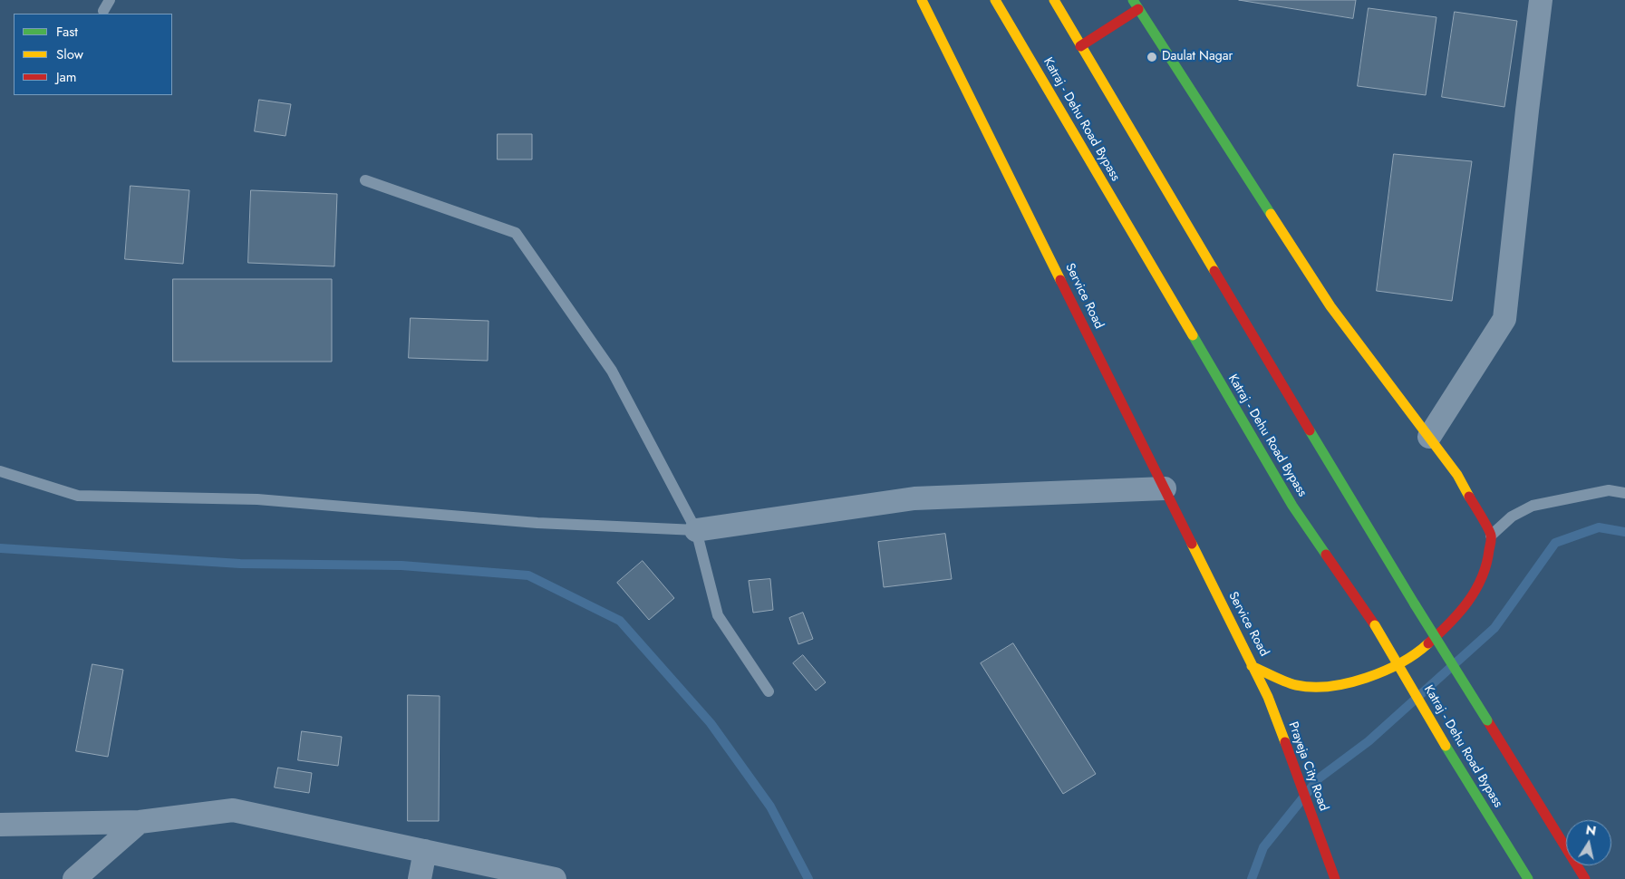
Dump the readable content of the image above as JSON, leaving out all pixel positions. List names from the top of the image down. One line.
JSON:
{"streets":{"main road":["Katraj - Dehu Road Bypass","Service Road","Prayeja City Road"]},"crossings":[["Service Road","Prayeja City Road"]],"places":["Daulat Nagar"],"legend":["Fast","Slow","Jam"],"north":"top"}
